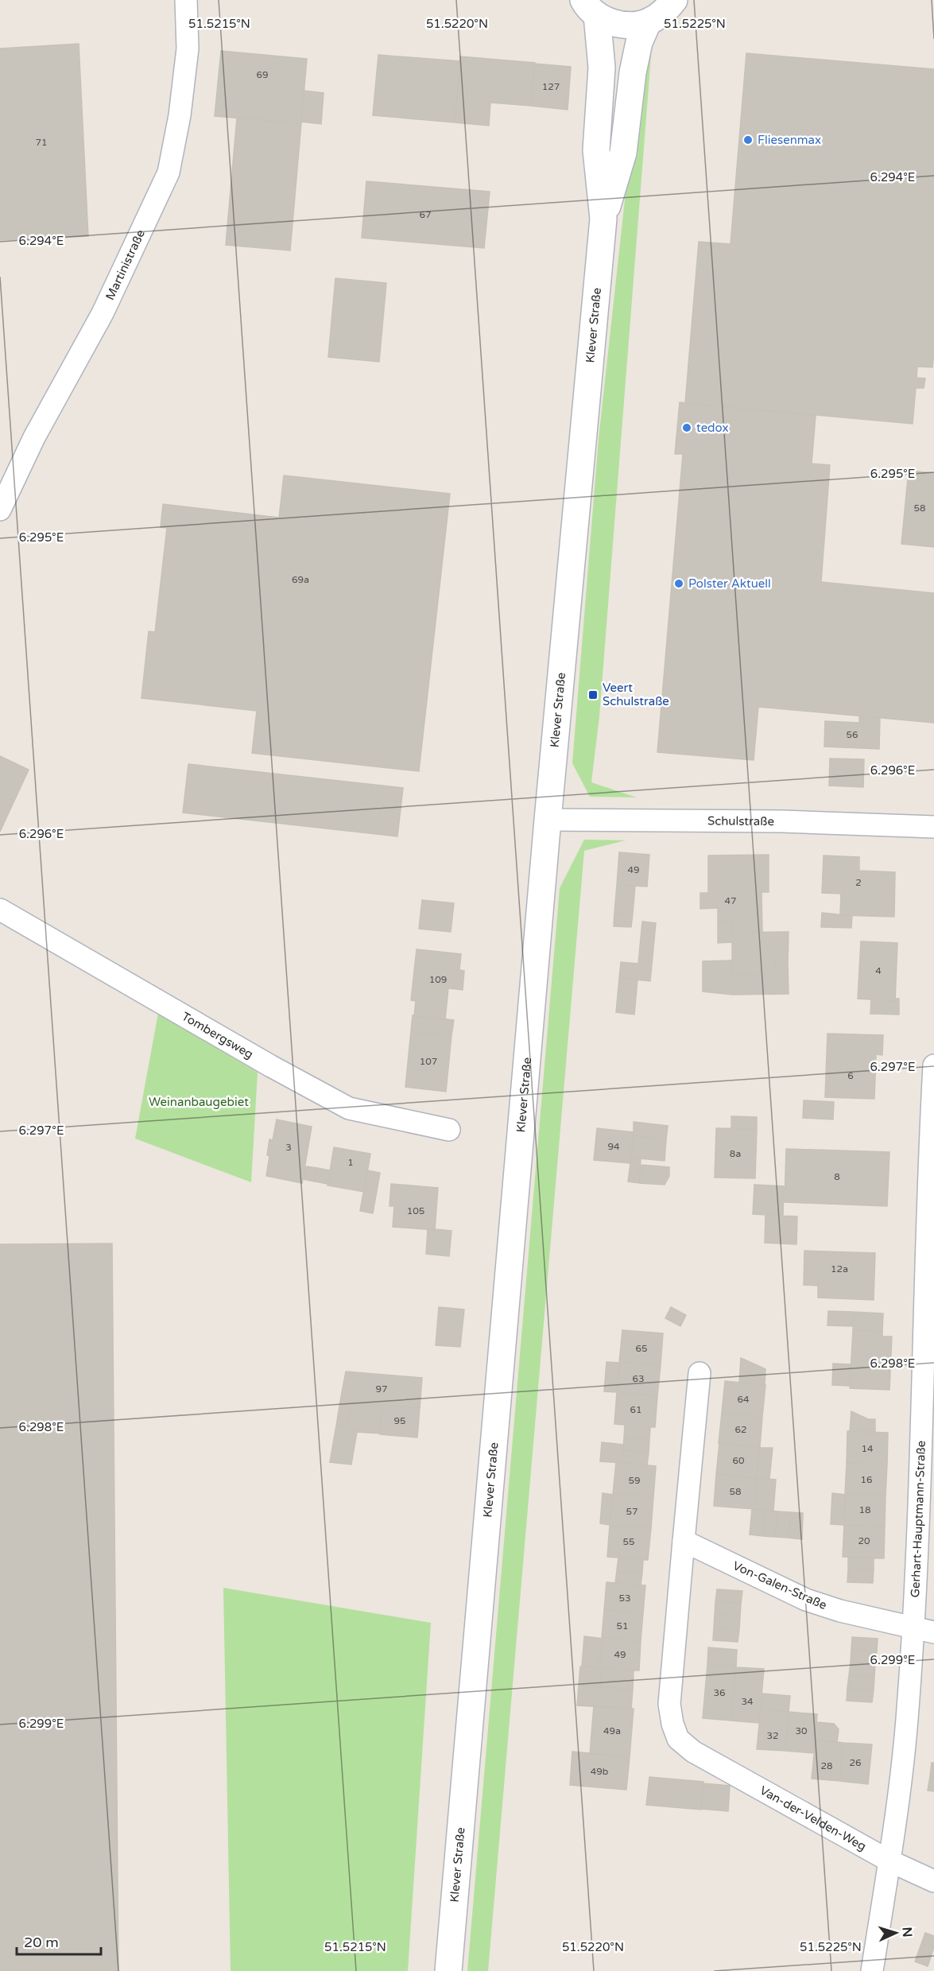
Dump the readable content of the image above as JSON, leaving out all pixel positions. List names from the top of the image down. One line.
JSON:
{"streets":{"main road":["Klever Straße"],"street":["Martinistraße","Schulstraße","Tombergsweg","Gerhart-Hauptmann-Straße","Von-Galen-Straße","Van-der-Velden-Weg"]},"crossings":[["Klever Straße","Schulstraße"],["Gerhart-Hauptmann-Straße","Von-Galen-Straße"],["Gerhart-Hauptmann-Straße","Van-der-Velden-Weg"],["Von-Galen-Straße","Van-der-Velden-Weg"]],"parks":["Weinanbaugebiet"],"places":{"other":["Fliesenmax","tedox","Polster Aktuell"],"transit":["Veert Schulstraße"]},"house_numbers":["69","127","71","67","58","69a","56","49","2","47","4","109","107","6","94","3","8a","1","8","105","12a","65","63","97","64","61","95","62","14","60","16","59","58","18","57","20","55","53","51","49","36","34","49a","30","32","26","28","49b"],"scale_bar":"20 m","north":"right","coordinates":["51.5215°N","51.5220°N","51.5225°N","6.294°E","6.295°E","6.296°E","6.297°E","6.298°E","6.299°E"]}
